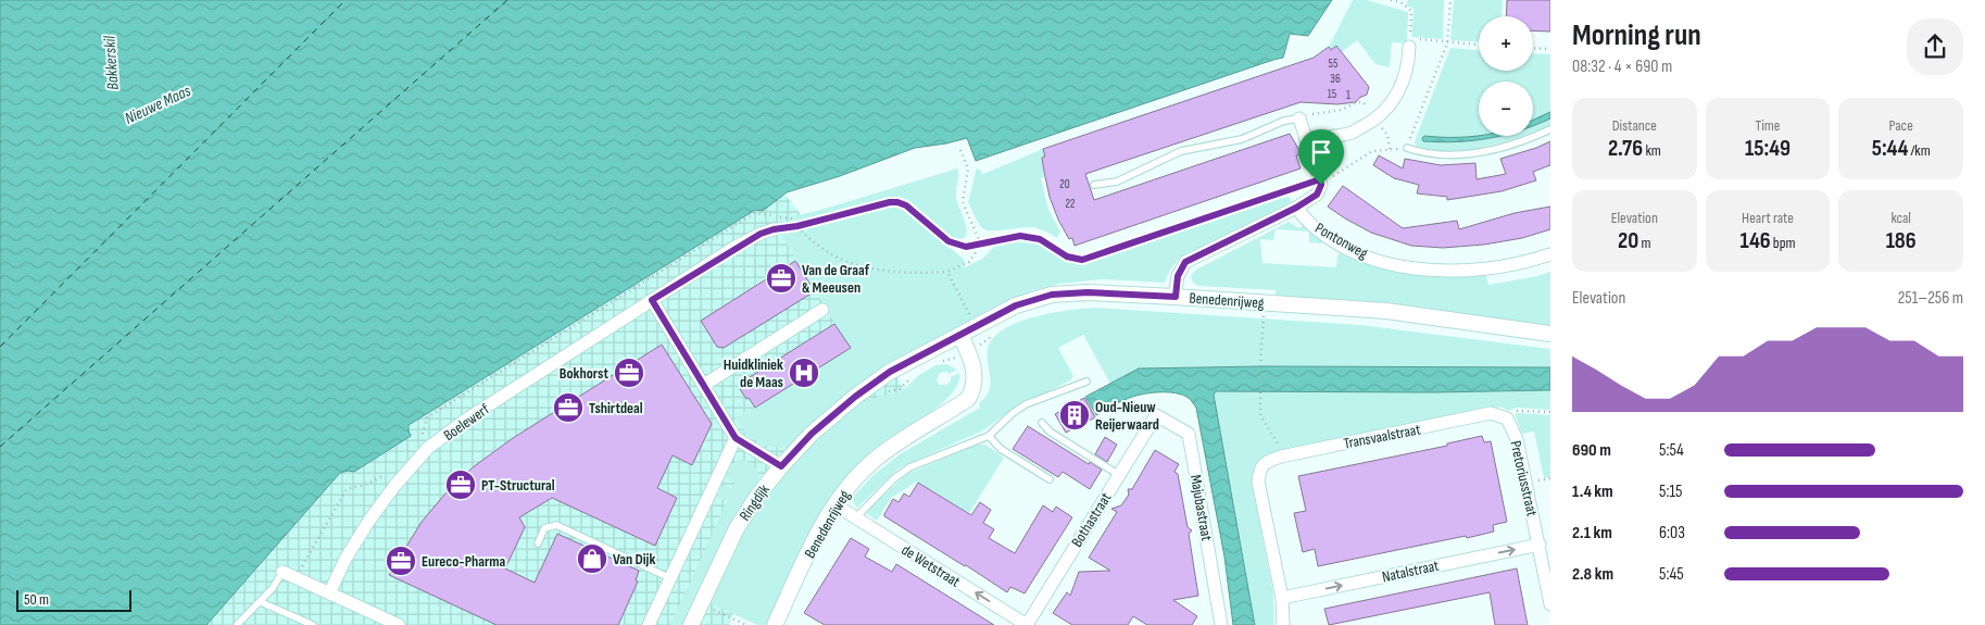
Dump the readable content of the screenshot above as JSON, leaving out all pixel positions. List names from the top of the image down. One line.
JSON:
{"streets":{"street":["Pontonweg","Benedenrijweg","Boelewerf","Transvaalstraat","Pretoriusstraat","Ringdijk","Majubastraat","Bothastraat","de Wetstraat","Natalstraat"]},"crossings":[["Benedenrijweg","Ringdijk"],["Benedenrijweg","de Wetstraat"],["Transvaalstraat","Pretoriusstraat"],["Transvaalstraat","Natalstraat"],["Pretoriusstraat","Natalstraat"],["Majubastraat","Bothastraat"],["Bothastraat","de Wetstraat"]],"one_way":["de Wetstraat","Natalstraat"],"water":["Bakkerskil","Nieuwe Maas"],"places":{"office":["Van de Graaf & Meeusen","Bokhorst","Tshirtdeal","PT-Structural","Eureco-Pharma"],"hospital":["Huidkliniek de Maas"],"building":["Oud-Nieuw Reijerwaard"],"shop":["Van Dijk"]},"house_numbers":["55","36","15","1","20","22"],"scale_bar":"50 m","page":{"heading":["Morning run","08:32 · 4 × 690 m"],"map_buttons":["+","−"],"stats":[["Distance","2.76 km"],["Time","15:49"],["Pace","5:44 /km"],["Elevation","20 m"],["Heart rate","146 bpm"],["kcal","186"]],"chart":["Elevation","251–256 m"],"list":[{"name":"690 m","note":"5:54"},{"name":"1.4 km","note":"5:15"},{"name":"2.1 km","note":"6:03"},{"name":"2.8 km","note":"5:45"}],"scale":"50 m"}}
